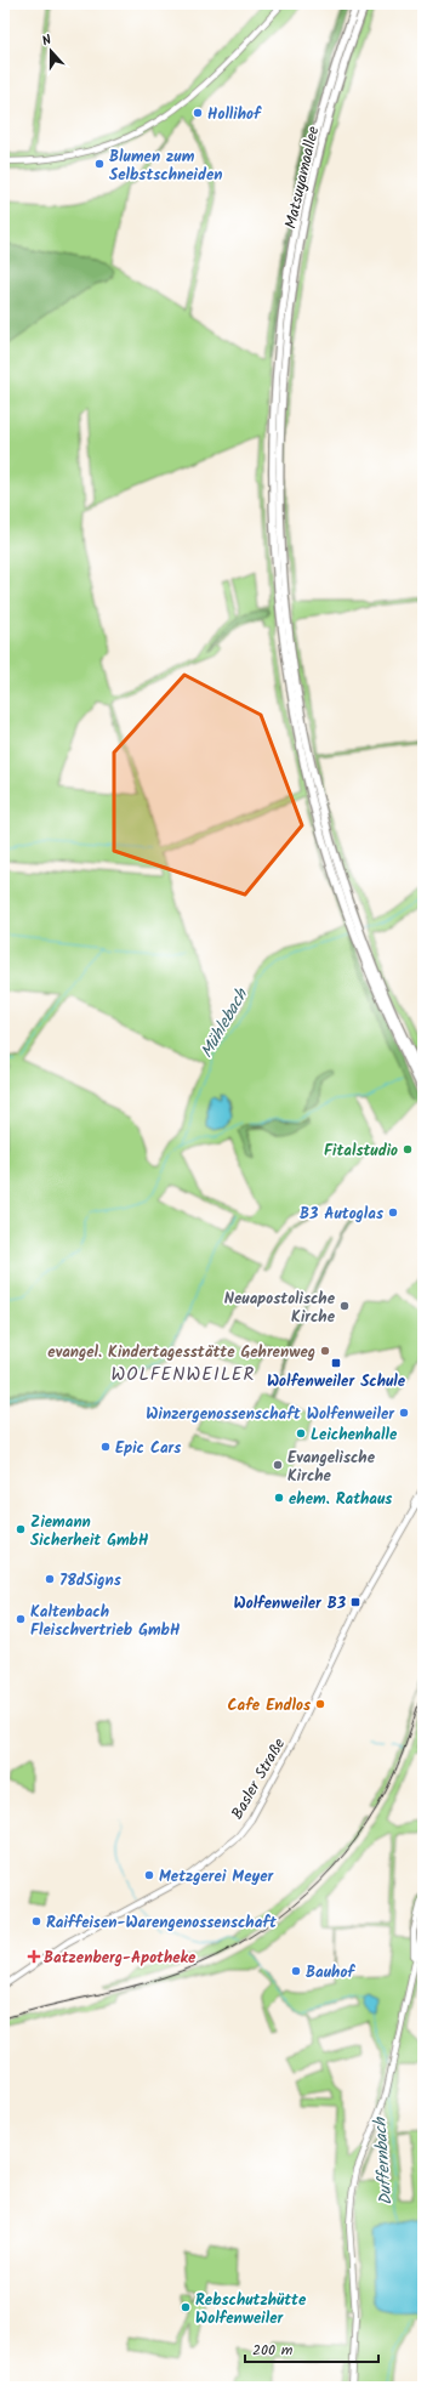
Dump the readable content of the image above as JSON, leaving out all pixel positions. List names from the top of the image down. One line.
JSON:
{"streets":{"highway":["Matsuyamaallee"],"main road":["Basler Straße"]},"districts":["WOLFENWEILER"],"water":["Mühlebach","Duffernbach"],"places":{"other":["Hollihof","Blumen zum Selbstschneiden","Fitalstudio","B3 Autoglas","Neuapostolische Kirche","evangel. Kindertagesstätte Gehrenweg","Winzergenossenschaft Wolfenweiler","Leichenhalle","Epic Cars","Evangelische Kirche","ehem. Rathaus","Ziemann Sicherheit GmbH","78dSigns","Kaltenbach Fleischvertrieb GmbH","Cafe Endlos","Metzgerei Meyer","Raiffeisen-Warengenossenschaft","Bauhof","Rebschutzhütte Wolfenweiler"],"transit":["Wolfenweiler Schule","Wolfenweiler B3"],"health":["Batzenberg-Apotheke"]},"scale_bar":"200 m","north":"top"}
